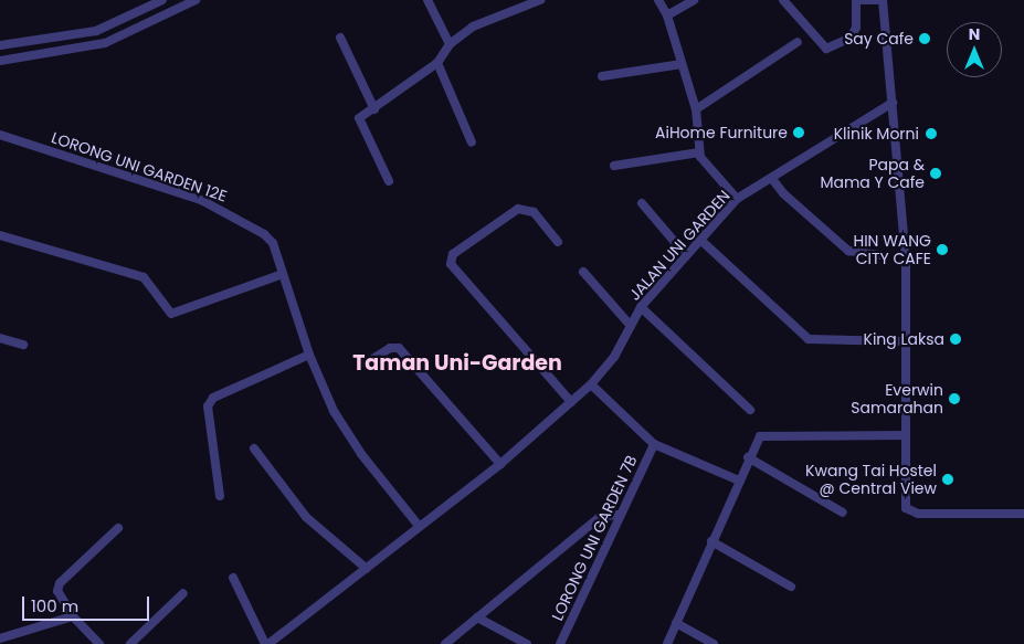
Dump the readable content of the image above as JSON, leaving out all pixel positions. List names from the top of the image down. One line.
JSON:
{"streets":{"street":["LORONG UNI GARDEN 12E","JALAN UNI GARDEN","LORONG UNI GARDEN 7B"]},"districts":["Taman Uni-Garden"],"places":["Say Cafe","AiHome Furniture","Klinik Morni","Papa & Mama Y Cafe","HIN WANG CITY CAFE","King Laksa","Everwin Samarahan","Kwang Tai Hostel @ Central View"],"scale_bar":"100 m","north":"top"}
